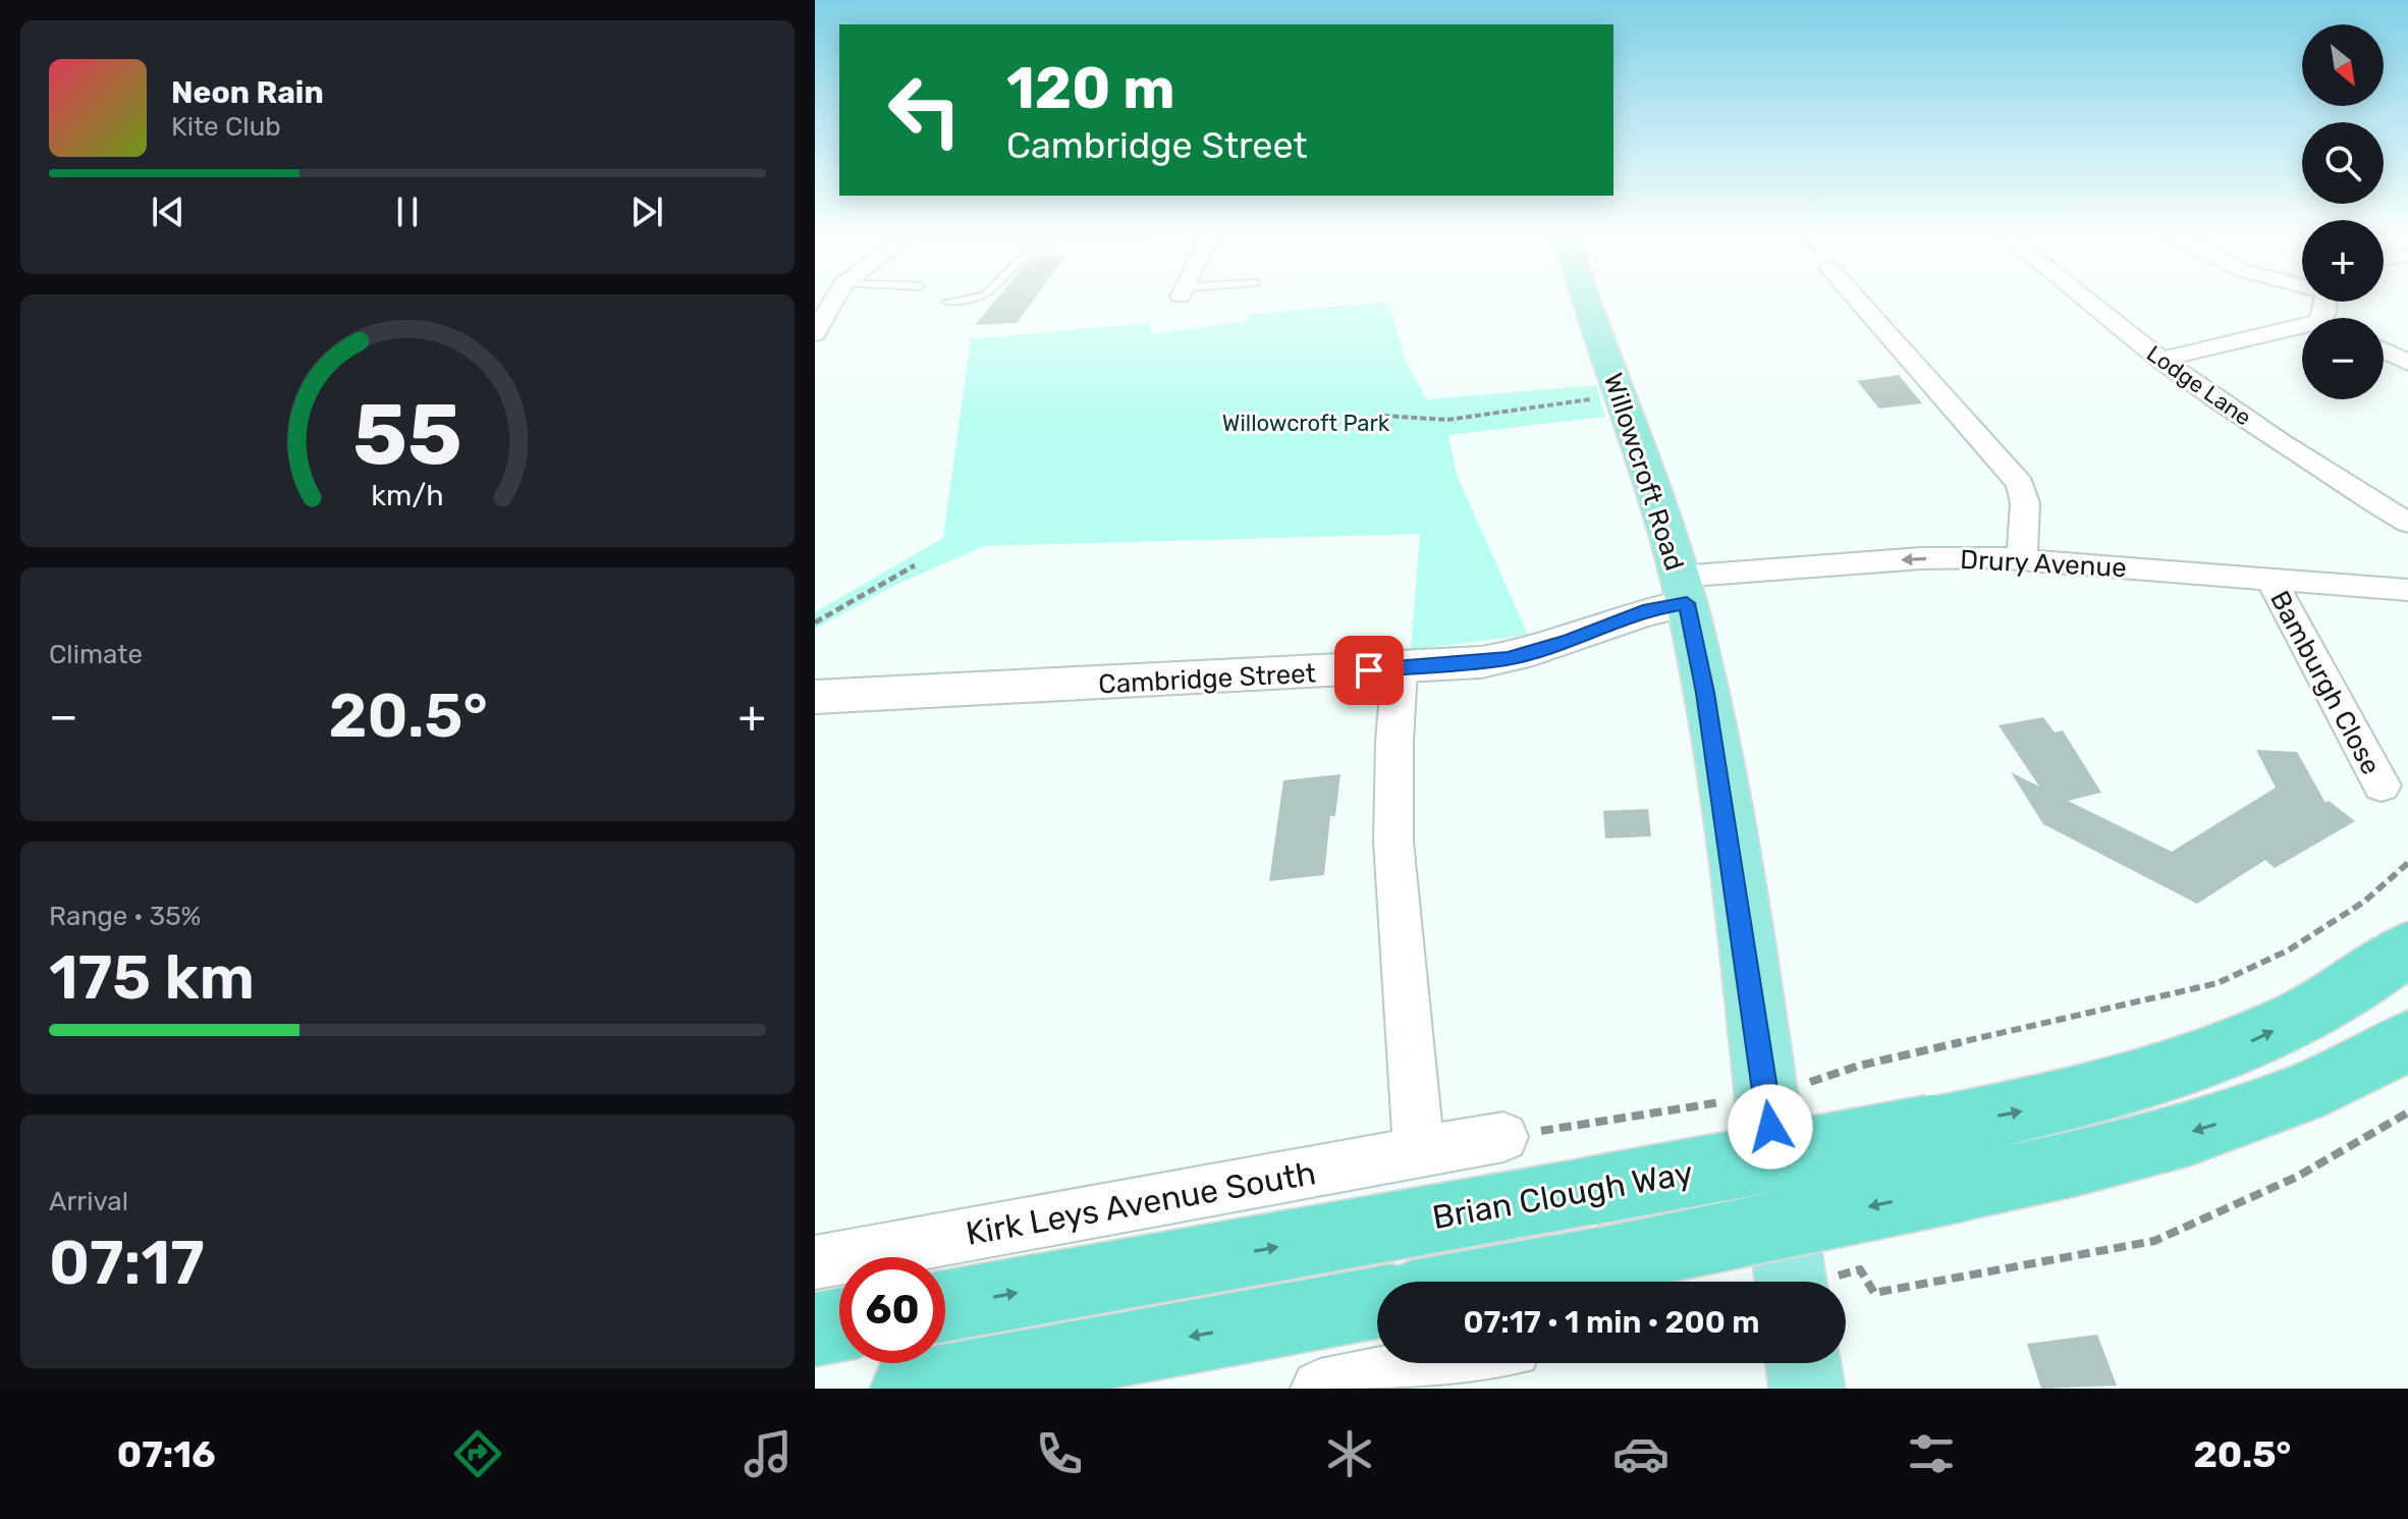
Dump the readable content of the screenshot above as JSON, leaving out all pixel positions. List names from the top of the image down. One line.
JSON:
{"streets":{"highway":["Brian Clough Way"],"main road":["Willowcroft Road"],"street":["Lodge Lane","Drury Avenue","Cambridge Street","Bamburgh Close","Kirk Leys Avenue South"]},"crossings":[["Willowcroft Road","Drury Avenue"],["Willowcroft Road","Cambridge Street"],["Drury Avenue","Cambridge Street"],["Drury Avenue","Bamburgh Close"]],"one_way":["Drury Avenue"],"parks":["Willowcroft Park"],"north":"bottom right","page":{"map_buttons":["+","−"],"turn":["120 m","Cambridge Street"],"song":["Neon Rain","Kite Club"],"tile":["Climate",["Range · 35%","175 km"],["Arrival","07:17"]],"heat":["−","20.5°","+"],"limit":"60","trip":"07:17 · 1 min · 200 m","tabs":["07:16","20.5°"],"gauge":["55","km/h"]}}
